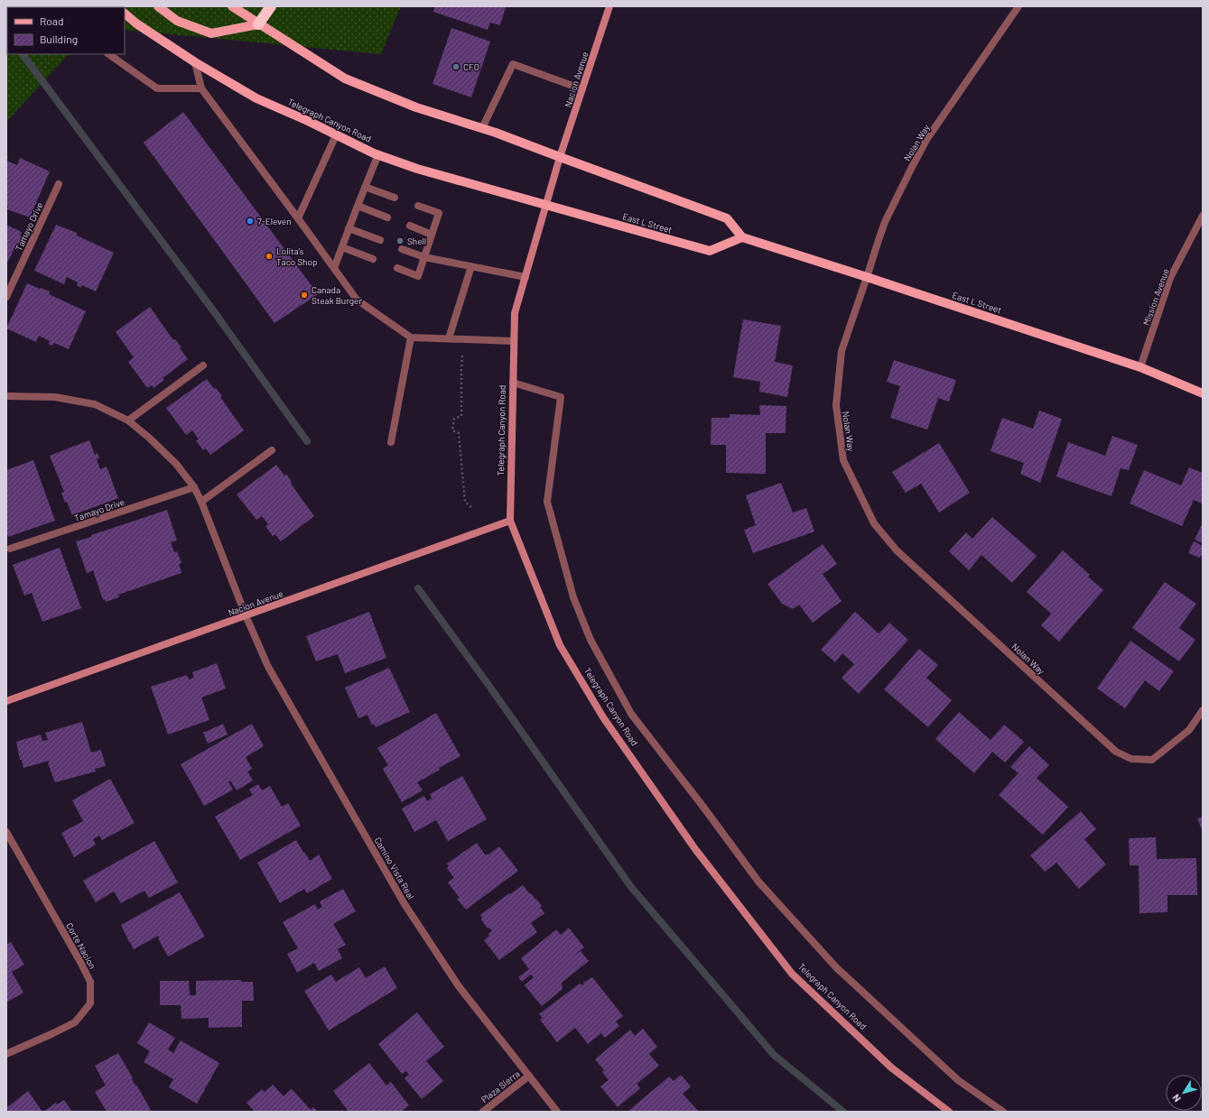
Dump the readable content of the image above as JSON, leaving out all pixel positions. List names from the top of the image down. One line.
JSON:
{"streets":{"main road":["Telegraph Canyon Road","East L Street"],"street":["Nacion Avenue","Nolan Way","Tamayo Drive","Mission Avenue","Camino Vista Real","Corte Nacion","Plaza Sierra"]},"crossings":[["Nacion Avenue","Telegraph Canyon Road"],["Nacion Avenue","Camino Vista Real"],["Telegraph Canyon Road","East L Street"],["Nolan Way","East L Street"],["East L Street","Mission Avenue"],["Camino Vista Real","Plaza Sierra"]],"places":["CFO","7-Eleven","Shell","Lolita's Taco Shop","Canada Steak Burger"],"legend":["Road","Building"],"north":"bottom left"}
